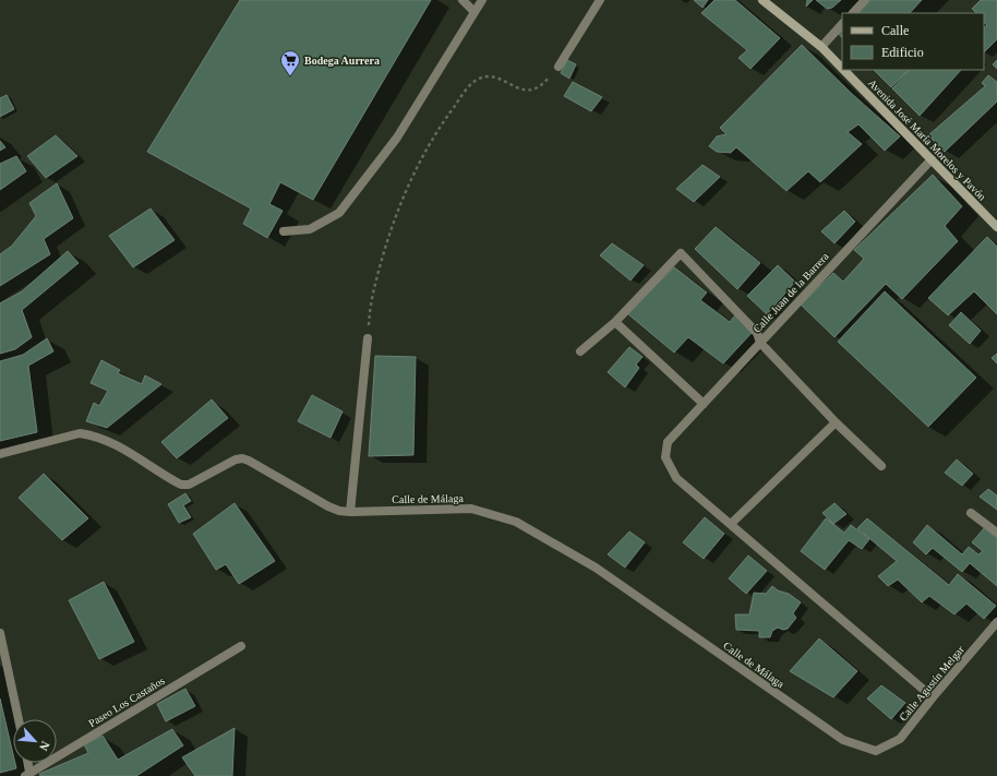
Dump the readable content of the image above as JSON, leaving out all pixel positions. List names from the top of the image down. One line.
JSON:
{"streets":{"main road":["Avenida José María Morelos y Pavón"],"street":["Calle Juan de la Barrera","Calle de Málaga","Calle Agustín Melgar","Paseo Los Castaños"]},"crossings":[["Avenida José María Morelos y Pavón","Calle Juan de la Barrera"],["Calle de Málaga","Calle Agustín Melgar"]],"places":{"supermarket":["Bodega Aurrera"]},"legend":["Calle","Edificio"],"north":"bottom right"}
